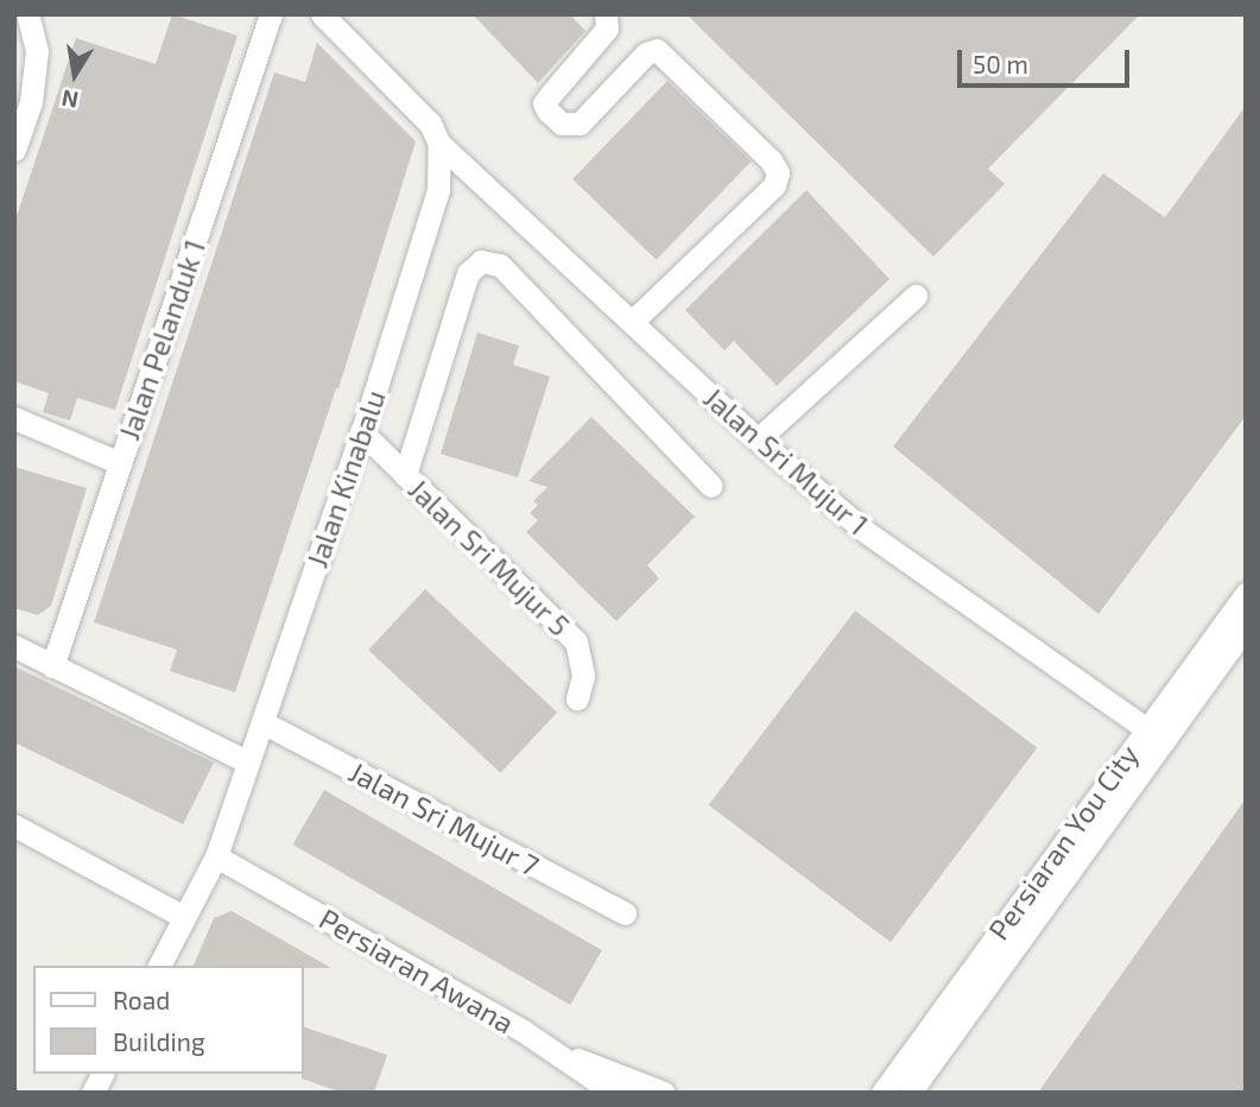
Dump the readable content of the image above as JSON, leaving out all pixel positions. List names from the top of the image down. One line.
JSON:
{"streets":{"street":["Jalan Pelanduk 1","Jalan Sri Mujur 1","Jalan Kinabalu","Jalan Sri Mujur 5","Jalan Sri Mujur 7","Persiaran You City","Persiaran Awana"]},"crossings":[["Jalan Sri Mujur 1","Jalan Kinabalu"],["Jalan Sri Mujur 1","Persiaran You City"],["Jalan Kinabalu","Jalan Sri Mujur 5"],["Jalan Kinabalu","Jalan Sri Mujur 7"],["Jalan Kinabalu","Persiaran Awana"]],"legend":["Road","Building"],"scale_bar":"50 m","north":"bottom"}
